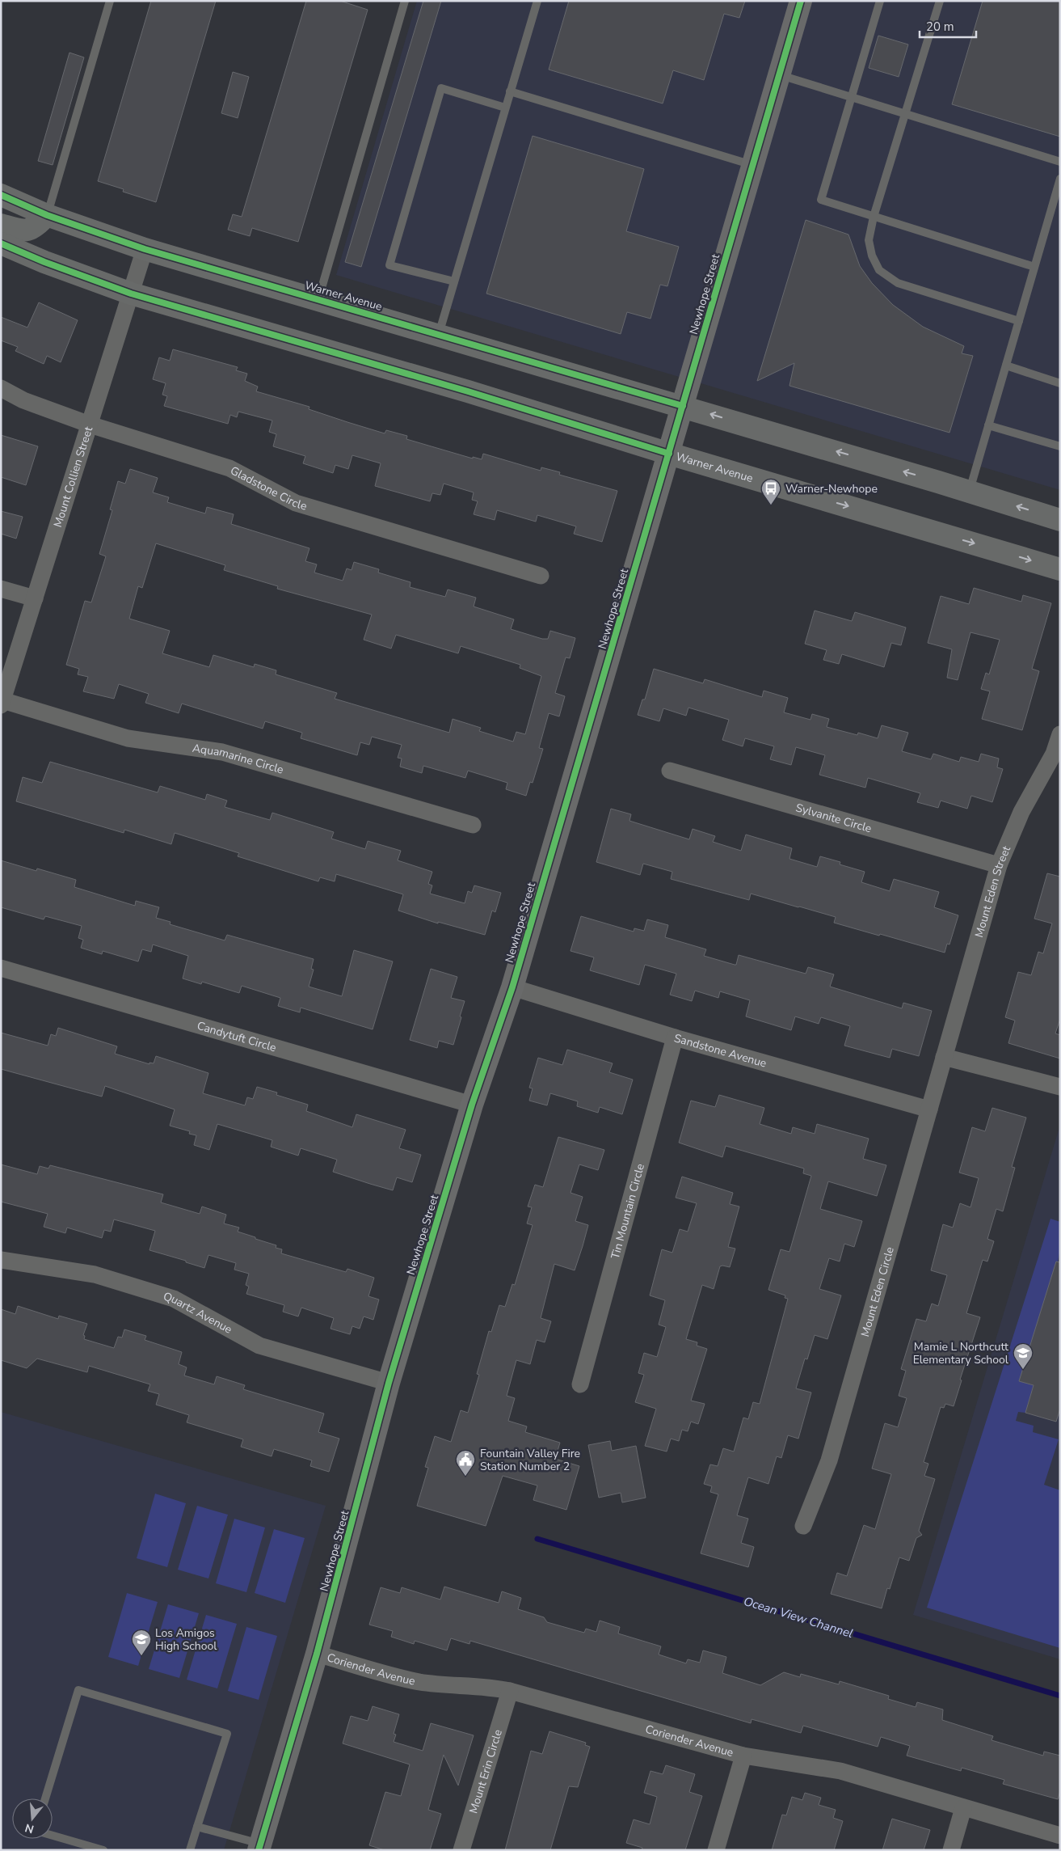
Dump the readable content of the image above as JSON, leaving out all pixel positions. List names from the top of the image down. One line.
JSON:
{"streets":{"main road":["Warner Avenue"],"street":["Newhope Street","Mount Collien Street","Gladstone Circle","Aquamarine Circle","Sylvanite Circle","Mount Eden Street","Candytuft Circle","Sandstone Avenue","Tin Mountain Circle","Mount Eden Circle","Quartz Avenue","Coriender Avenue","Mount Erin Circle"]},"crossings":[["Newhope Street","Warner Avenue"],["Newhope Street","Candytuft Circle"],["Newhope Street","Sandstone Avenue"],["Newhope Street","Quartz Avenue"],["Newhope Street","Coriender Avenue"],["Warner Avenue","Mount Collien Street"],["Mount Collien Street","Gladstone Circle"],["Mount Collien Street","Aquamarine Circle"],["Sylvanite Circle","Mount Eden Street"],["Mount Eden Street","Mount Eden Circle"],["Sandstone Avenue","Tin Mountain Circle"],["Sandstone Avenue","Mount Eden Circle"],["Coriender Avenue","Mount Erin Circle"]],"water":["Ocean View Channel"],"places":{"bus stop":["Warner-Newhope"],"school or university":["Mamie L Northcutt Elementary School","Los Amigos High School"],"public building":["Fountain Valley Fire Station Number 2"]},"scale_bar":"20 m","north":"bottom"}
